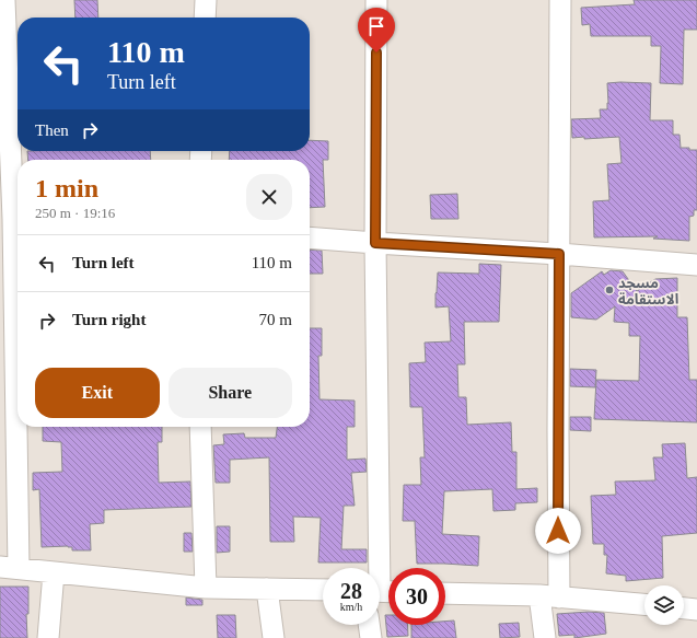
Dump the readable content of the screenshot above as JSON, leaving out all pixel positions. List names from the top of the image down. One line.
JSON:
{"places":["مسجد الاستقامة"],"page":{"turn":["110 m","Turn left"],"then":"Then","heading":["1 min","250 m · 19:16"],"list":[{"name":"Turn left","value":"110 m"},{"name":"Turn right","value":"70 m"}],"buttons":["Exit","Share"],"speed":"28 km/h","limit":"30"}}
